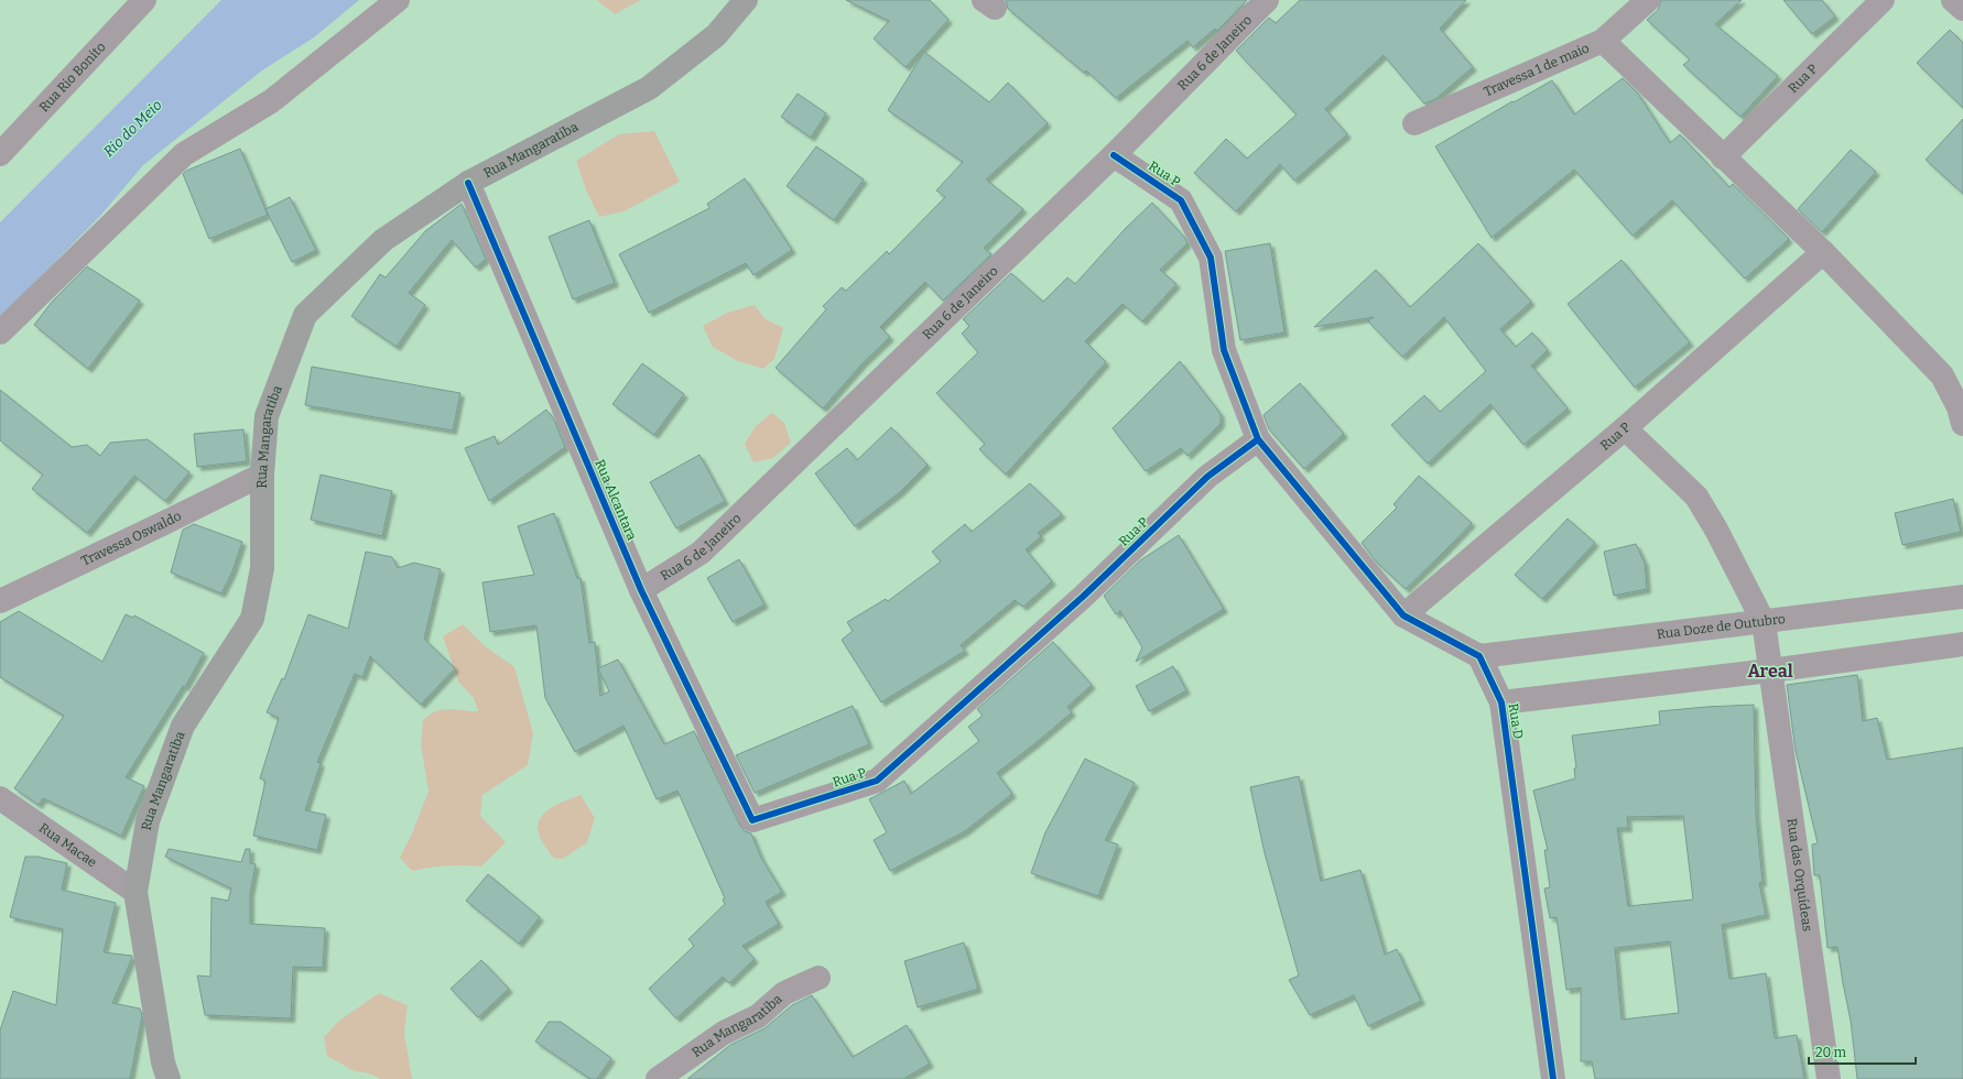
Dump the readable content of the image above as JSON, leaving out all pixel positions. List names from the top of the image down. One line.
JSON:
{"streets":{"main road":["Rua Mangaratiba"],"street":["Rua 6 de Janeiro","Travessa 1 de maio","Rua Rio Bonito","Rua P","Rua Alcantara","Travessa Oswaldo","Rua Doze de Outubro","Rua D","Rua Macae","Rua das Orquídeas"]},"crossings":[["Rua 6 de Janeiro","Rua P"],["Rua 6 de Janeiro","Rua Alcantara"],["Rua P","Rua Alcantara"],["Rua Mangaratiba","Rua Alcantara"],["Rua Mangaratiba","Travessa Oswaldo"],["Rua Mangaratiba","Rua Macae"],["Rua Doze de Outubro","Rua D"],["Rua Doze de Outubro","Rua das Orquídeas"]],"districts":["Areal"],"water":["Rio do Meio"],"scale_bar":"20 m"}
